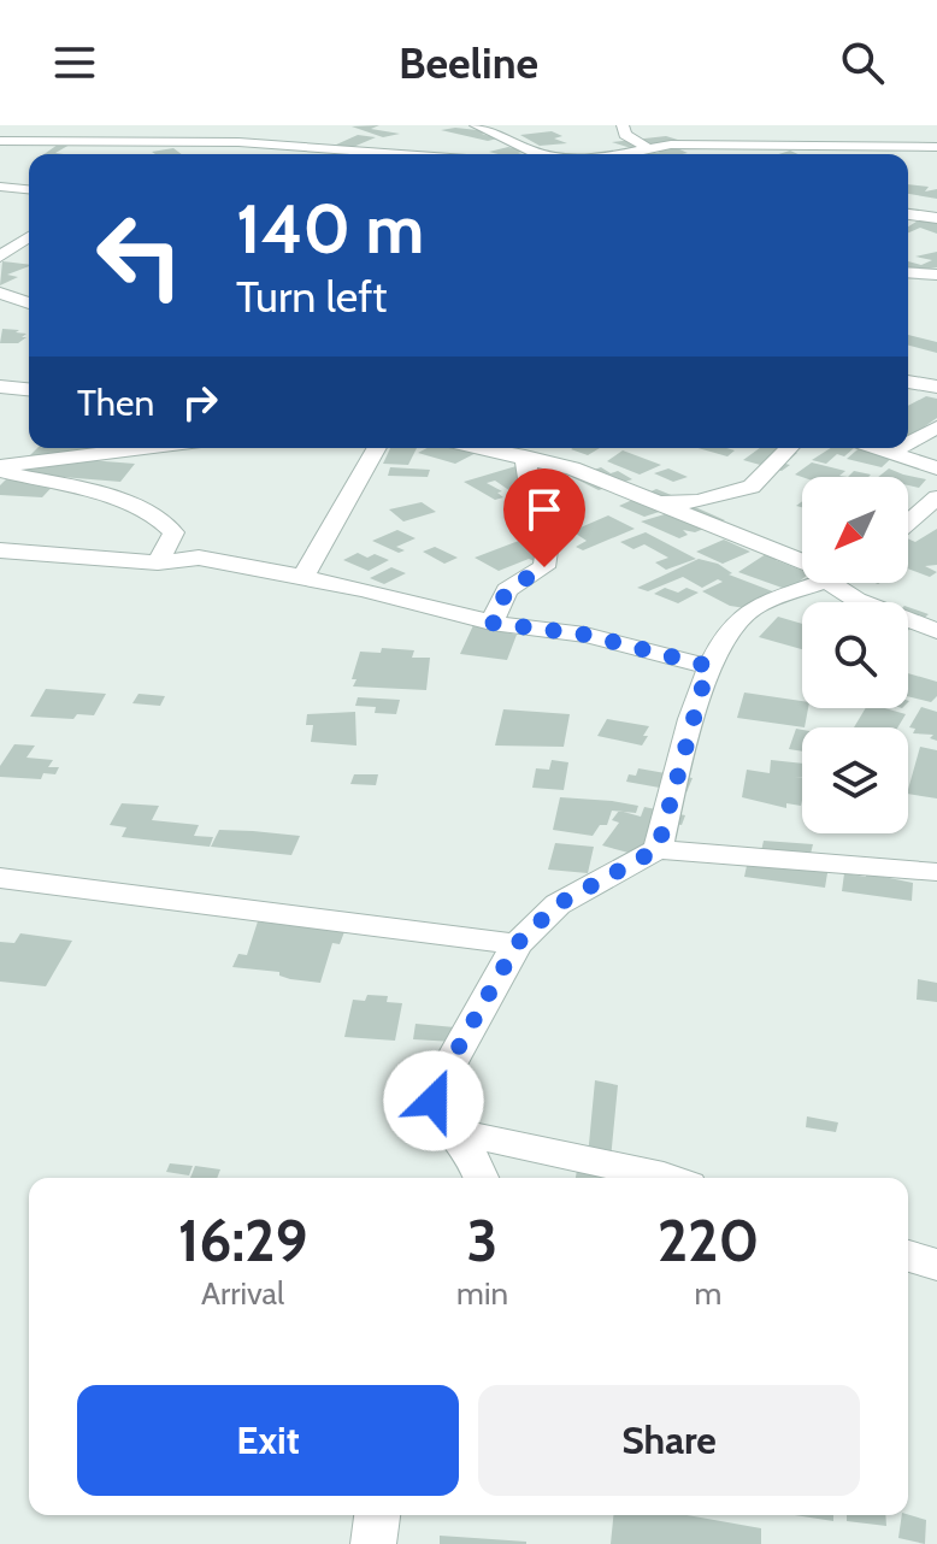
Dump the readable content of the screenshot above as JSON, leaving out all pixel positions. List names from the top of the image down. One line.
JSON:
{"north":"bottom left","page":{"header":"Beeline","turn":["140 m","Turn left"],"then":"Then","eta":["16:29","Arrival","3","min","220","m"],"buttons":["Exit","Share"]}}
